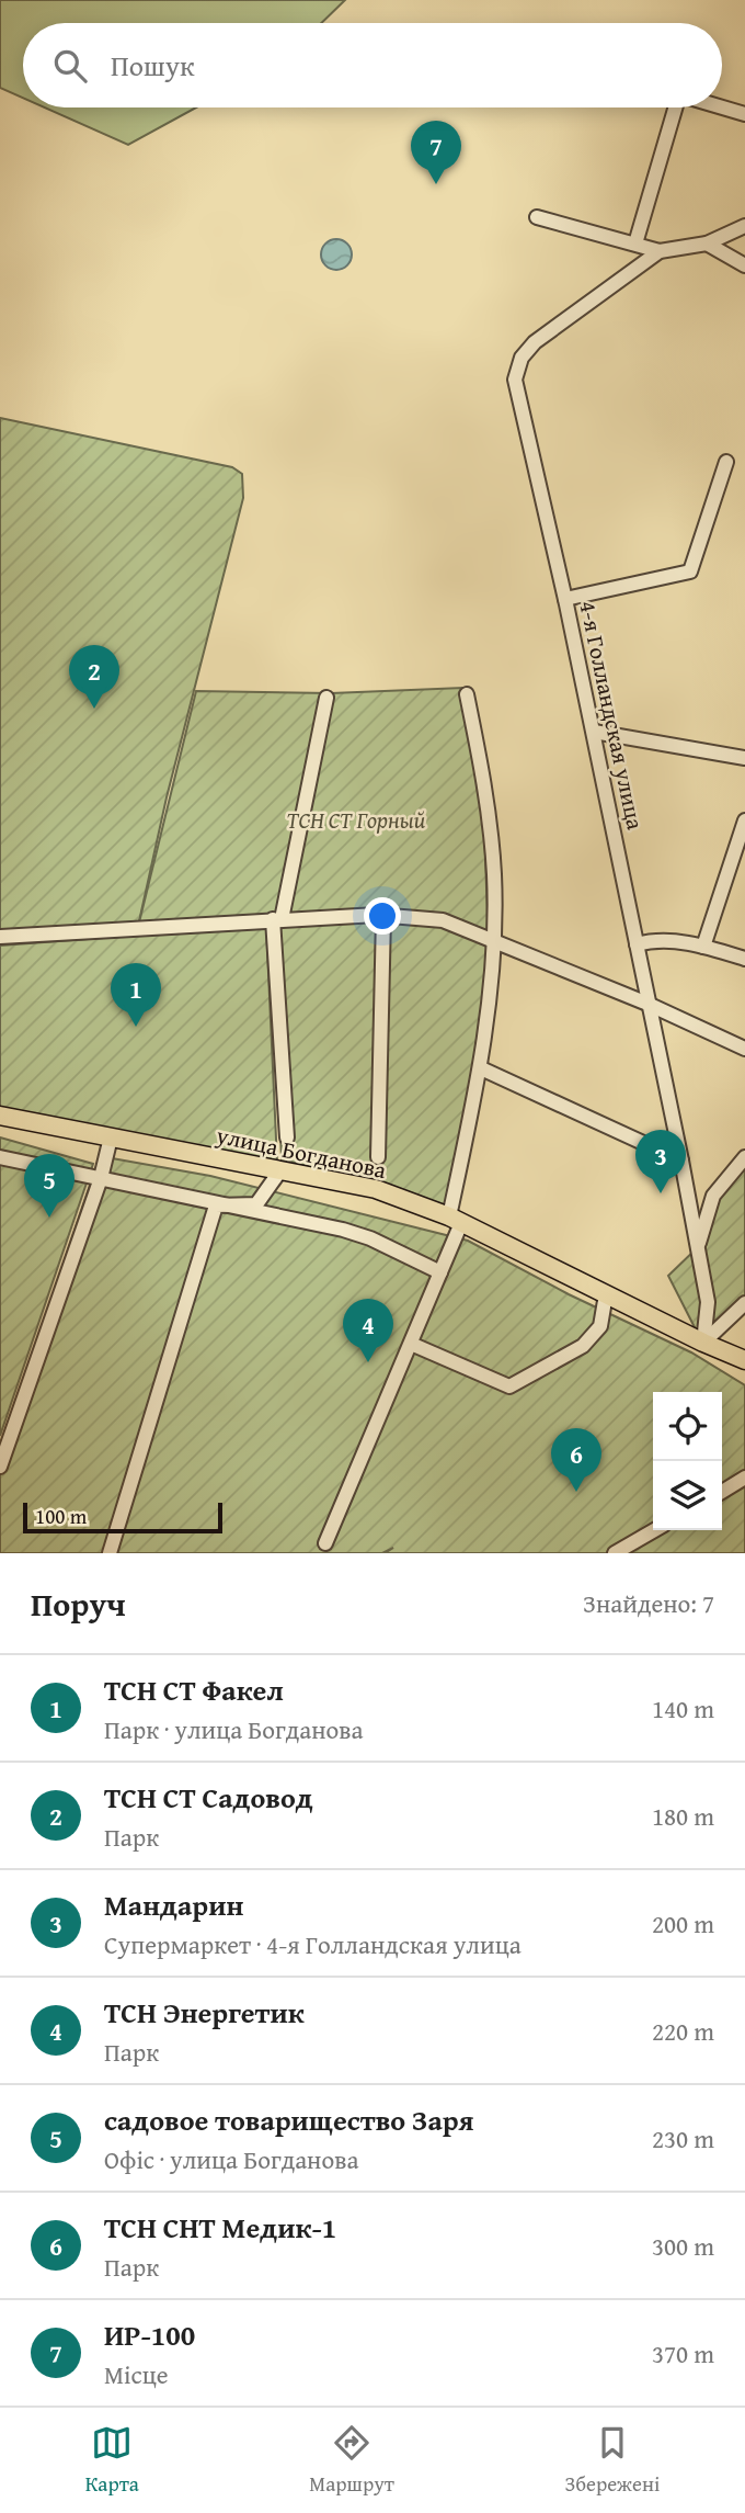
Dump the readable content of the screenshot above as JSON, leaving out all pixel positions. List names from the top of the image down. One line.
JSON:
{"streets":{"main road":["улица Богданова"],"street":["4-я Голландская улица"]},"crossings":[["4-я Голландская улица","улица Богданова"]],"parks":["ТСН СТ Горный"],"scale_bar":"100 m","page":{"search":"Пошук","pins":["7","2","1","3","5","4","6"],"scale":"100 m","heading":["Поруч","Знайдено: 7"],"list":[{"mark":"1","name":"ТСН СТ Факел","note":"Парк · улица Богданова","value":"140 m"},{"mark":"2","name":"ТСН СТ Садовод","note":"Парк","value":"180 m"},{"mark":"3","name":"Мандарин","note":"Супермаркет · 4-я Голландская улица","value":"200 m"},{"mark":"4","name":"ТСН Энергетик","note":"Парк","value":"220 m"},{"mark":"5","name":"садовое товарищество Заря","note":"Офіс · улица Богданова","value":"230 m"},{"mark":"6","name":"ТСН СНТ Медик-1","note":"Парк","value":"300 m"},{"mark":"7","name":"ИР-100","note":"Місце","value":"370 m"}],"nav":["Карта","Маршрут","Збережені"]}}
